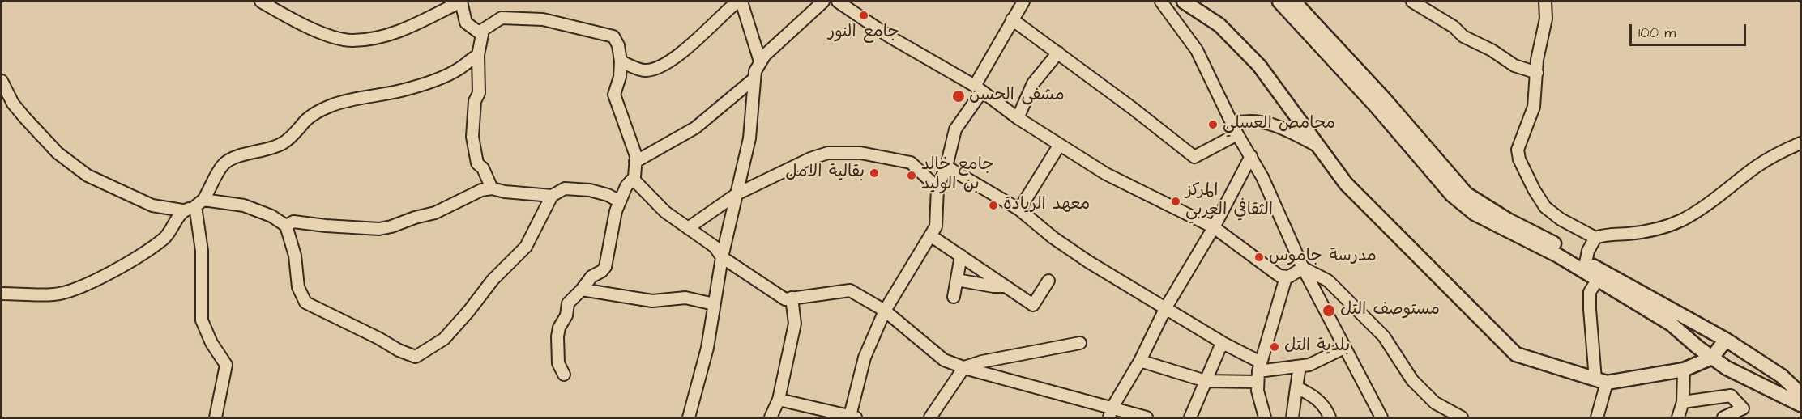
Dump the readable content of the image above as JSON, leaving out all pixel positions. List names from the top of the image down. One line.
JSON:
{"places":["جامع النور","مشفى الحسن","محامص العسلي","بقالية الامل","جامع خالد بن الوليد","المركز الثقافي العربي","معهد الريادة","مدرسة جاموس","مستوصف التل","بلدية التل"],"scale_bar":"100 m"}
